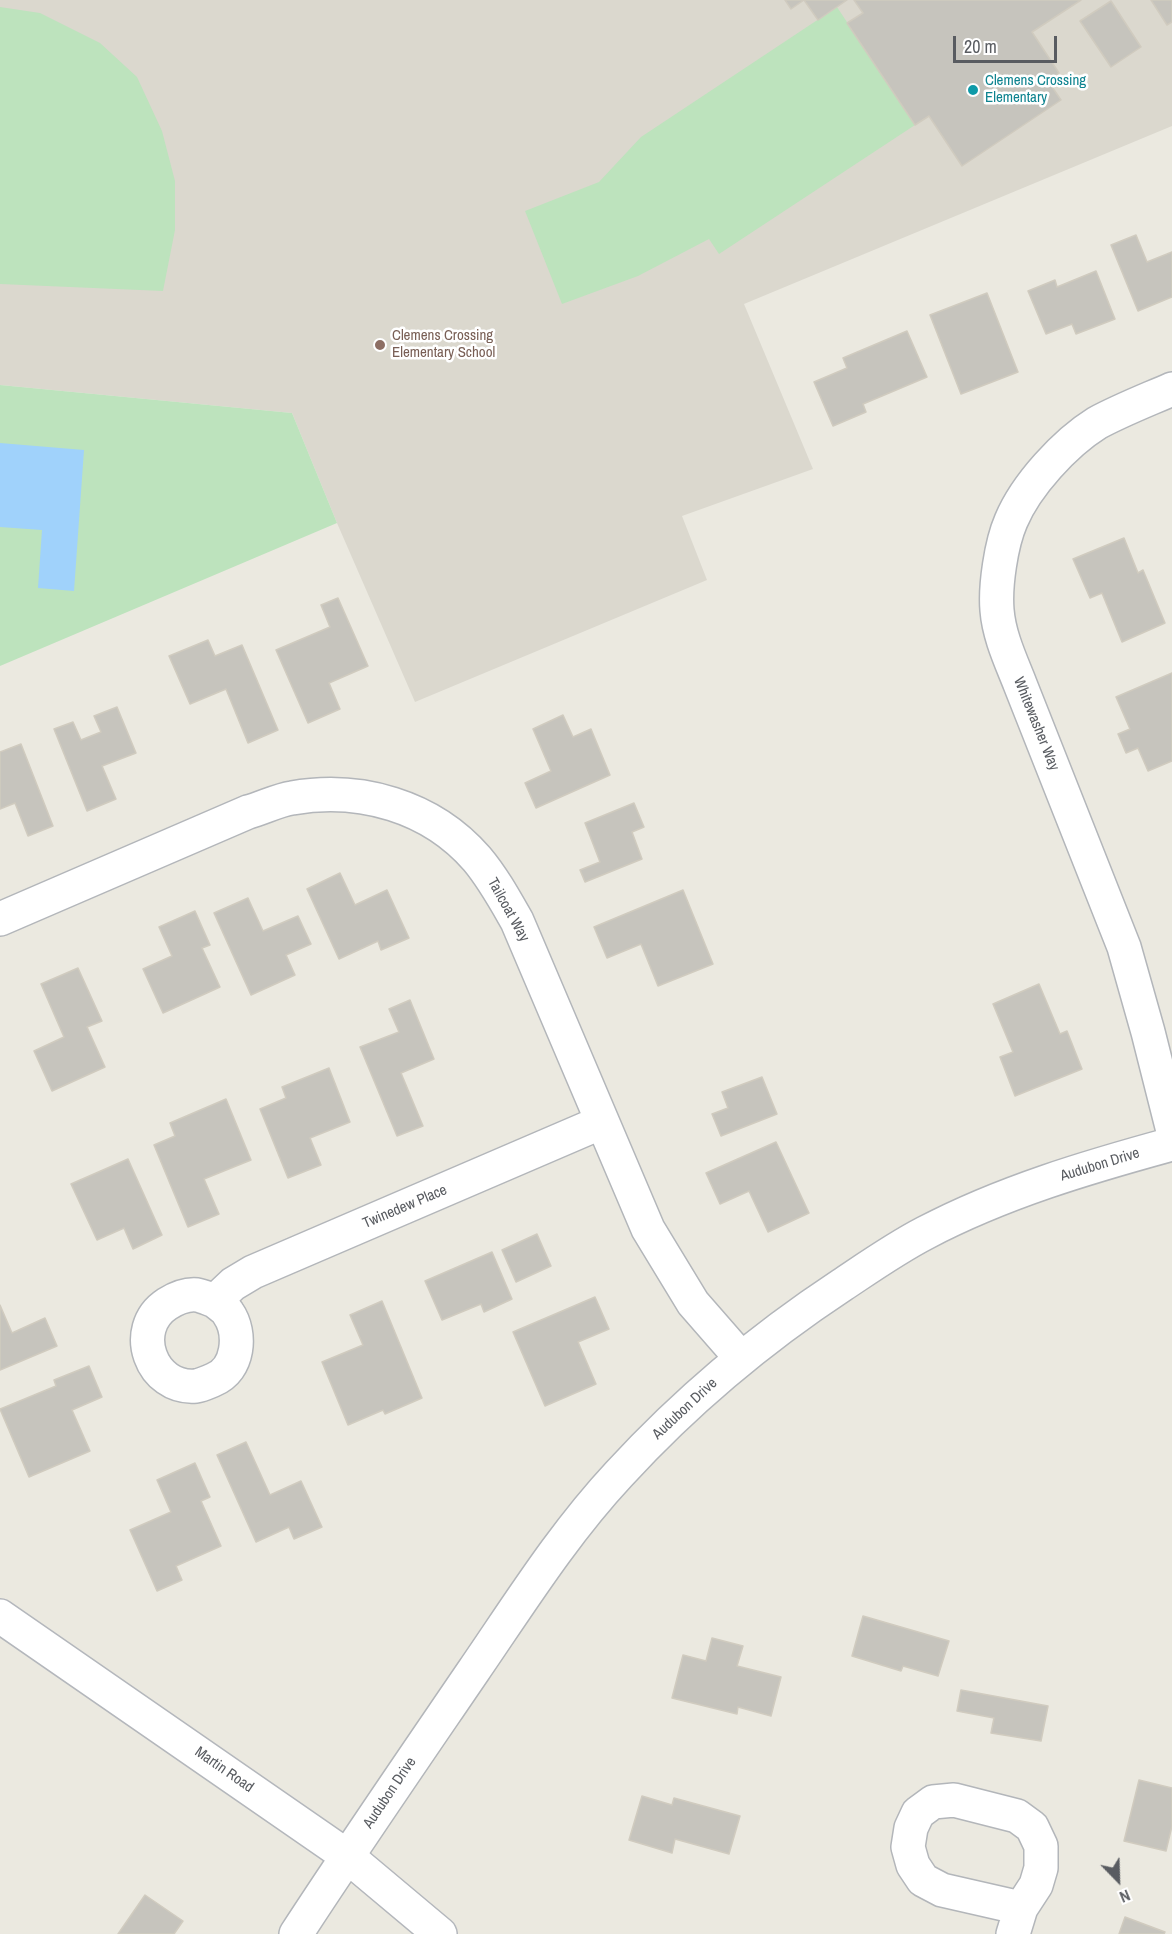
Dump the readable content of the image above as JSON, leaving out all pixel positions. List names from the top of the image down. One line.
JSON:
{"streets":{"street":["Whitewasher Way","Tailcoat Way","Audubon Drive","Twinedew Place","Martin Road"]},"crossings":[["Tailcoat Way","Audubon Drive"],["Tailcoat Way","Twinedew Place"],["Audubon Drive","Martin Road"]],"places":["Clemens Crossing Elementary","Clemens Crossing Elementary School"],"scale_bar":"20 m","north":"bottom right"}
